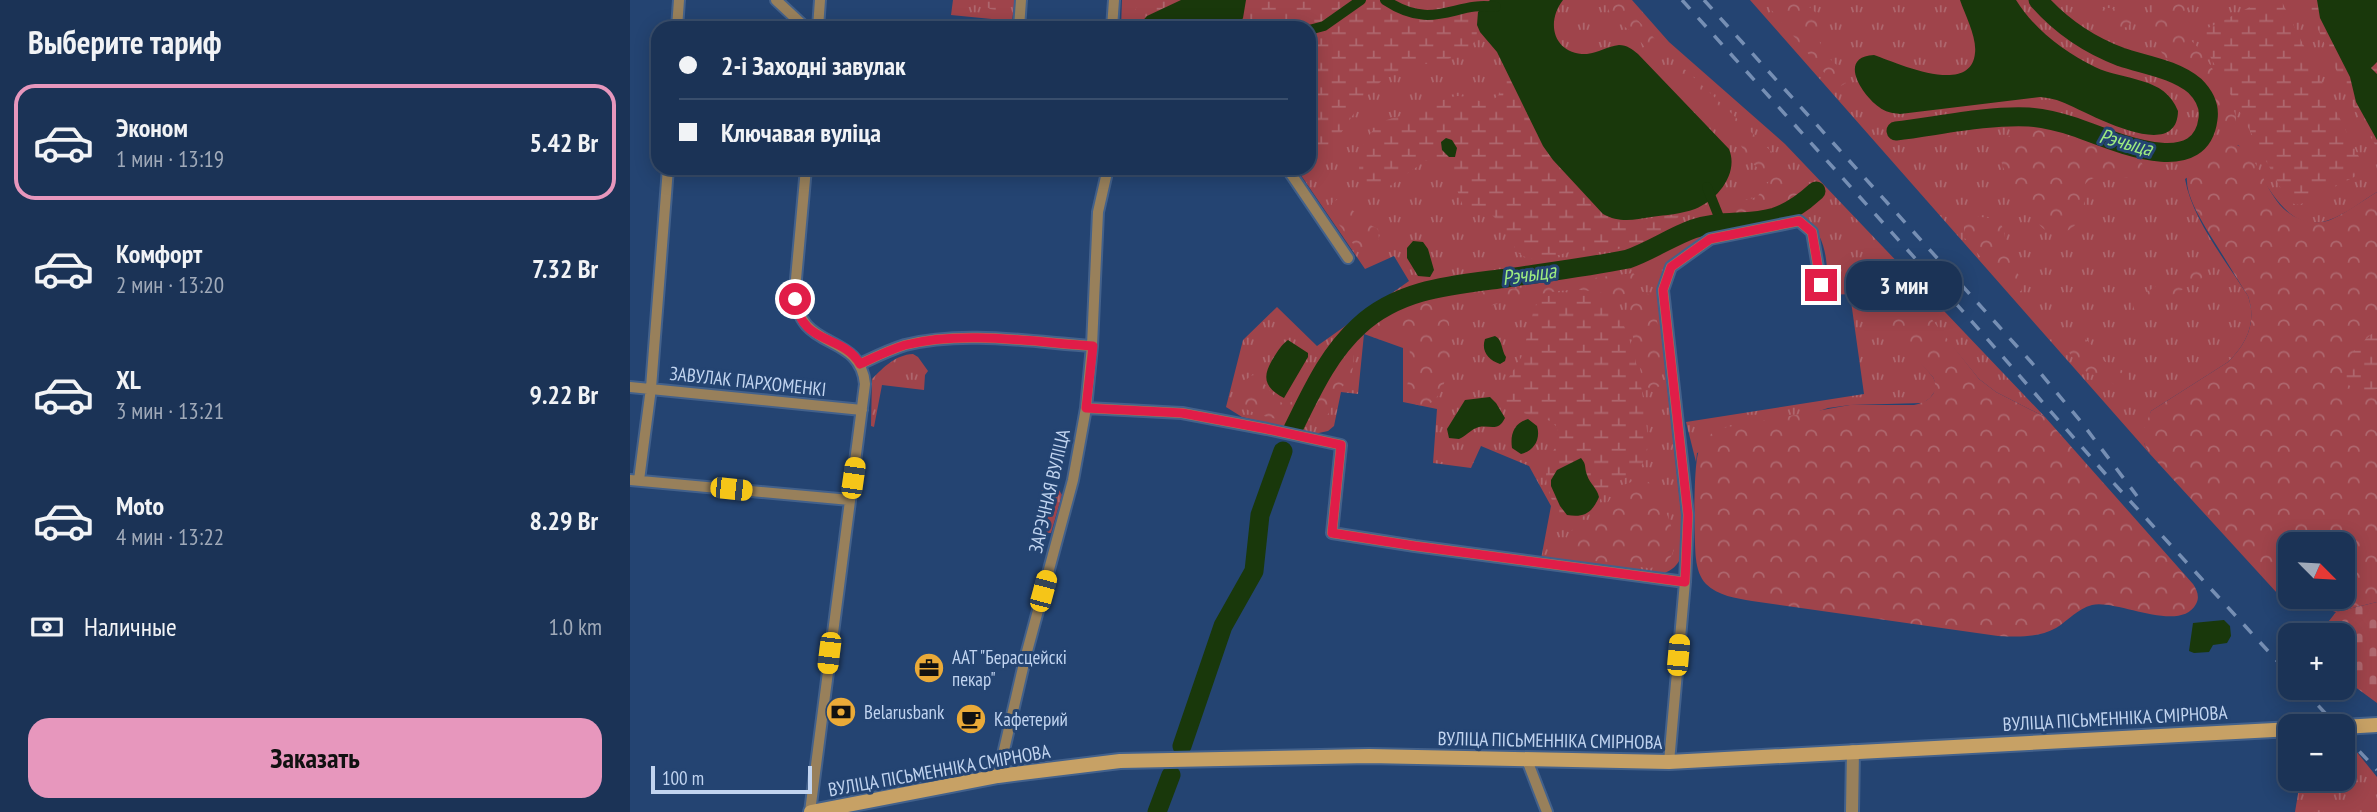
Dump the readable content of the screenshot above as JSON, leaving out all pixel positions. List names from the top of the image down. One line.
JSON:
{"streets":{"main road":["ВУЛІЦА ПІСЬМЕННІКА СМІРНОВА"],"street":["ЗАВУЛАК ПАРХОМЕНКІ","ЗАРЭЧНАЯ ВУЛІЦА"]},"crossings":[["ЗАРЭЧНАЯ ВУЛІЦА","ВУЛІЦА ПІСЬМЕННІКА СМІРНОВА"]],"water":["Рэчыца"],"places":{"office":["ААТ \"Берасцейскі пекар\""],"bank":["Belarusbank"],"cafe":["Кафетерий"]},"scale_bar":"100 m","north":"bottom right","page":{"heading":"Выберите тариф","banner":["2-і Заходні завулак","Ключавая вуліца"],"list":[{"name":"Эконом","note":"1 мин · 13:19","value":"5.42 Br"},{"name":"Комфорт","note":"2 мин · 13:20","value":"7.32 Br"},{"name":"XL","note":"3 мин · 13:21","value":"9.22 Br"},{"name":"Moto","note":"4 мин · 13:22","value":"8.29 Br"}],"bubble":"3 мин","map_buttons":["+","−"],"pay":["Наличные","1.0 km"],"buttons":"Заказать","scale":"100 m"}}
